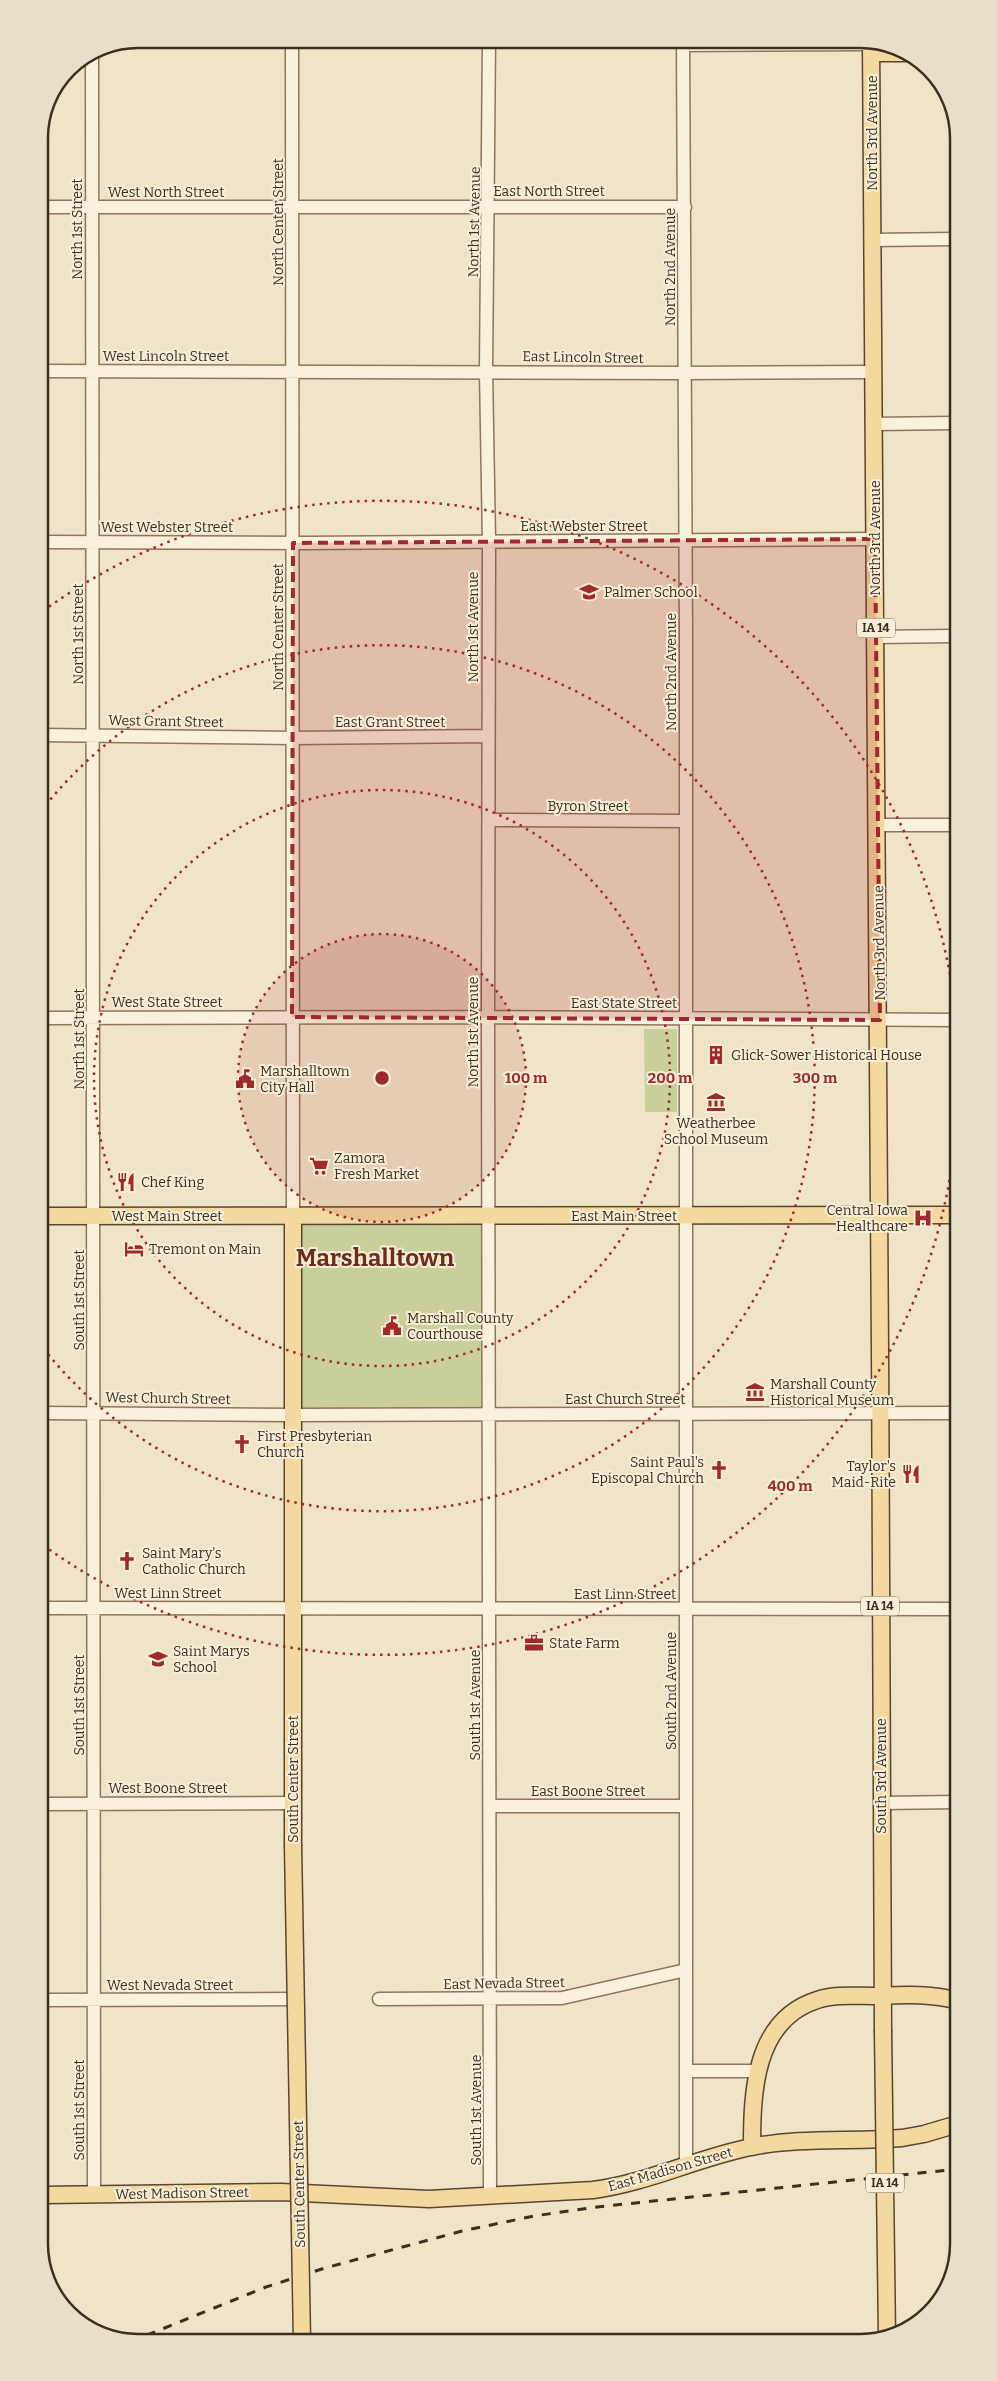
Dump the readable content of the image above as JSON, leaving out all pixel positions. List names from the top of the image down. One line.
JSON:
{"streets":{"main road":["North 3rd Avenue","IA 14","West Main Street","East Main Street","South 3rd Avenue","South Center Street","East Madison Street","West Madison Street"],"street":["East North Street","West North Street","North Center Street","North 1st Avenue","North 1st Street","North 2nd Avenue","West Lincoln Street","East Lincoln Street","East Webster Street","West Webster Street","West Grant Street","East Grant Street","Byron Street","West State Street","East State Street","South 1st Street","West Church Street","East Church Street","West Linn Street","East Linn Street","South 2nd Avenue","South 1st Avenue","West Boone Street","East Boone Street","East Nevada Street","West Nevada Street"]},"crossings":[["North 3rd Avenue","East Lincoln Street"],["North 3rd Avenue","East Webster Street"],["North 3rd Avenue","East State Street"],["North 3rd Avenue","East Main Street"],["North 3rd Avenue","South 3rd Avenue"],["East North Street","West North Street"],["East North Street","North Center Street"],["East North Street","North 1st Avenue"],["East North Street","North 2nd Avenue"],["West North Street","North Center Street"],["West North Street","North 1st Street"],["North Center Street","West Lincoln Street"],["North Center Street","East Lincoln Street"],["North Center Street","East Webster Street"],["North Center Street","West Webster Street"],["North Center Street","West Grant Street"],["North Center Street","East Grant Street"],["North Center Street","West State Street"],["North Center Street","East State Street"],["North Center Street","West Main Street"],["North Center Street","East Main Street"],["North Center Street","South Center Street"],["North 1st Avenue","East Lincoln Street"],["North 1st Avenue","East Webster Street"],["North 1st Avenue","East Grant Street"],["North 1st Avenue","Byron Street"],["North 1st Avenue","East State Street"],["North 1st Avenue","East Main Street"],["North 1st Avenue","South 1st Avenue"],["North 1st Street","West Lincoln Street"],["North 1st Street","West Webster Street"],["North 1st Street","West Grant Street"],["North 1st Street","West State Street"],["North 1st Street","West Main Street"],["North 1st Street","South 1st Street"],["North 2nd Avenue","East Lincoln Street"],["North 2nd Avenue","East Webster Street"],["North 2nd Avenue","Byron Street"],["North 2nd Avenue","East State Street"],["North 2nd Avenue","East Main Street"],["North 2nd Avenue","South 2nd Avenue"],["West Lincoln Street","East Lincoln Street"],["East Webster Street","West Webster Street"],["West Grant Street","East Grant Street"],["West State Street","East State Street"],["West Main Street","East Main Street"],["West Main Street","South 1st Street"],["West Main Street","South Center Street"],["East Main Street","South 2nd Avenue"],["East Main Street","South 1st Avenue"],["East Main Street","South 3rd Avenue"],["East Main Street","South Center Street"],["South 1st Street","West Church Street"],["South 1st Street","West Linn Street"],["South 1st Street","West Boone Street"],["South 1st Street","West Nevada Street"],["South 1st Street","West Madison Street"],["West Church Street","East Church Street"],["West Church Street","South Center Street"],["East Church Street","South 2nd Avenue"],["East Church Street","South 1st Avenue"],["East Church Street","South 3rd Avenue"],["East Church Street","South Center Street"],["West Linn Street","East Linn Street"],["West Linn Street","South Center Street"],["East Linn Street","South 2nd Avenue"],["East Linn Street","South 1st Avenue"],["East Linn Street","South 3rd Avenue"],["East Linn Street","South Center Street"],["South 2nd Avenue","East Boone Street"],["South 2nd Avenue","East Nevada Street"],["South 2nd Avenue","East Madison Street"],["South 1st Avenue","East Boone Street"],["South 1st Avenue","East Nevada Street"],["South 1st Avenue","East Madison Street"],["South Center Street","West Boone Street"],["East Madison Street","West Madison Street"]],"districts":["Marshalltown"],"places":{"school or university":["Palmer School","Saint Marys School"],"building":["Glick-Sower Historical House"],"public building":["Marshalltown City Hall","Marshall County Courthouse"],"museum":["Weatherbee School Museum","Marshall County Historical Museum"],"supermarket":["Zamora Fresh Market"],"restaurant":["Chef King","Taylor's Maid-Rite"],"hospital":["Central Iowa Healthcare"],"hotel":["Tremont on Main"],"church":["First Presbyterian Church","Saint Paul's Episcopal Church","Saint Mary's Catholic Church"],"office":["State Farm"]},"rings":["100 m","200 m","300 m","400 m"]}
